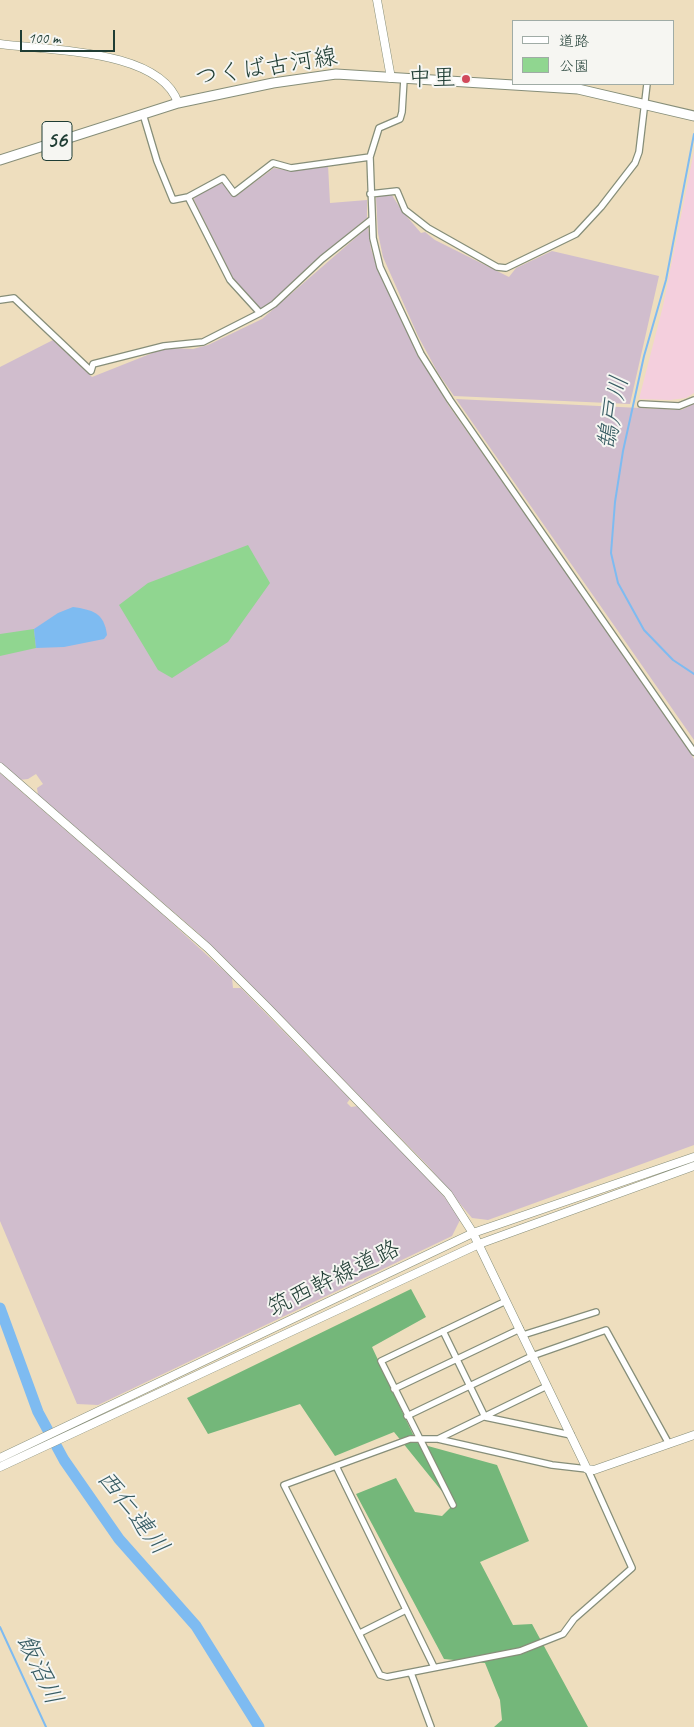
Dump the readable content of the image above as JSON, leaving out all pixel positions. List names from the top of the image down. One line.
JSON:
{"streets":{"main road":["つくば古河線","56"],"street":["筑西幹線道路"]},"water":["鵠戸川","西仁連川","飯沼川"],"places":["中里"],"legend":["道路","公園"],"scale_bar":"100 m"}
